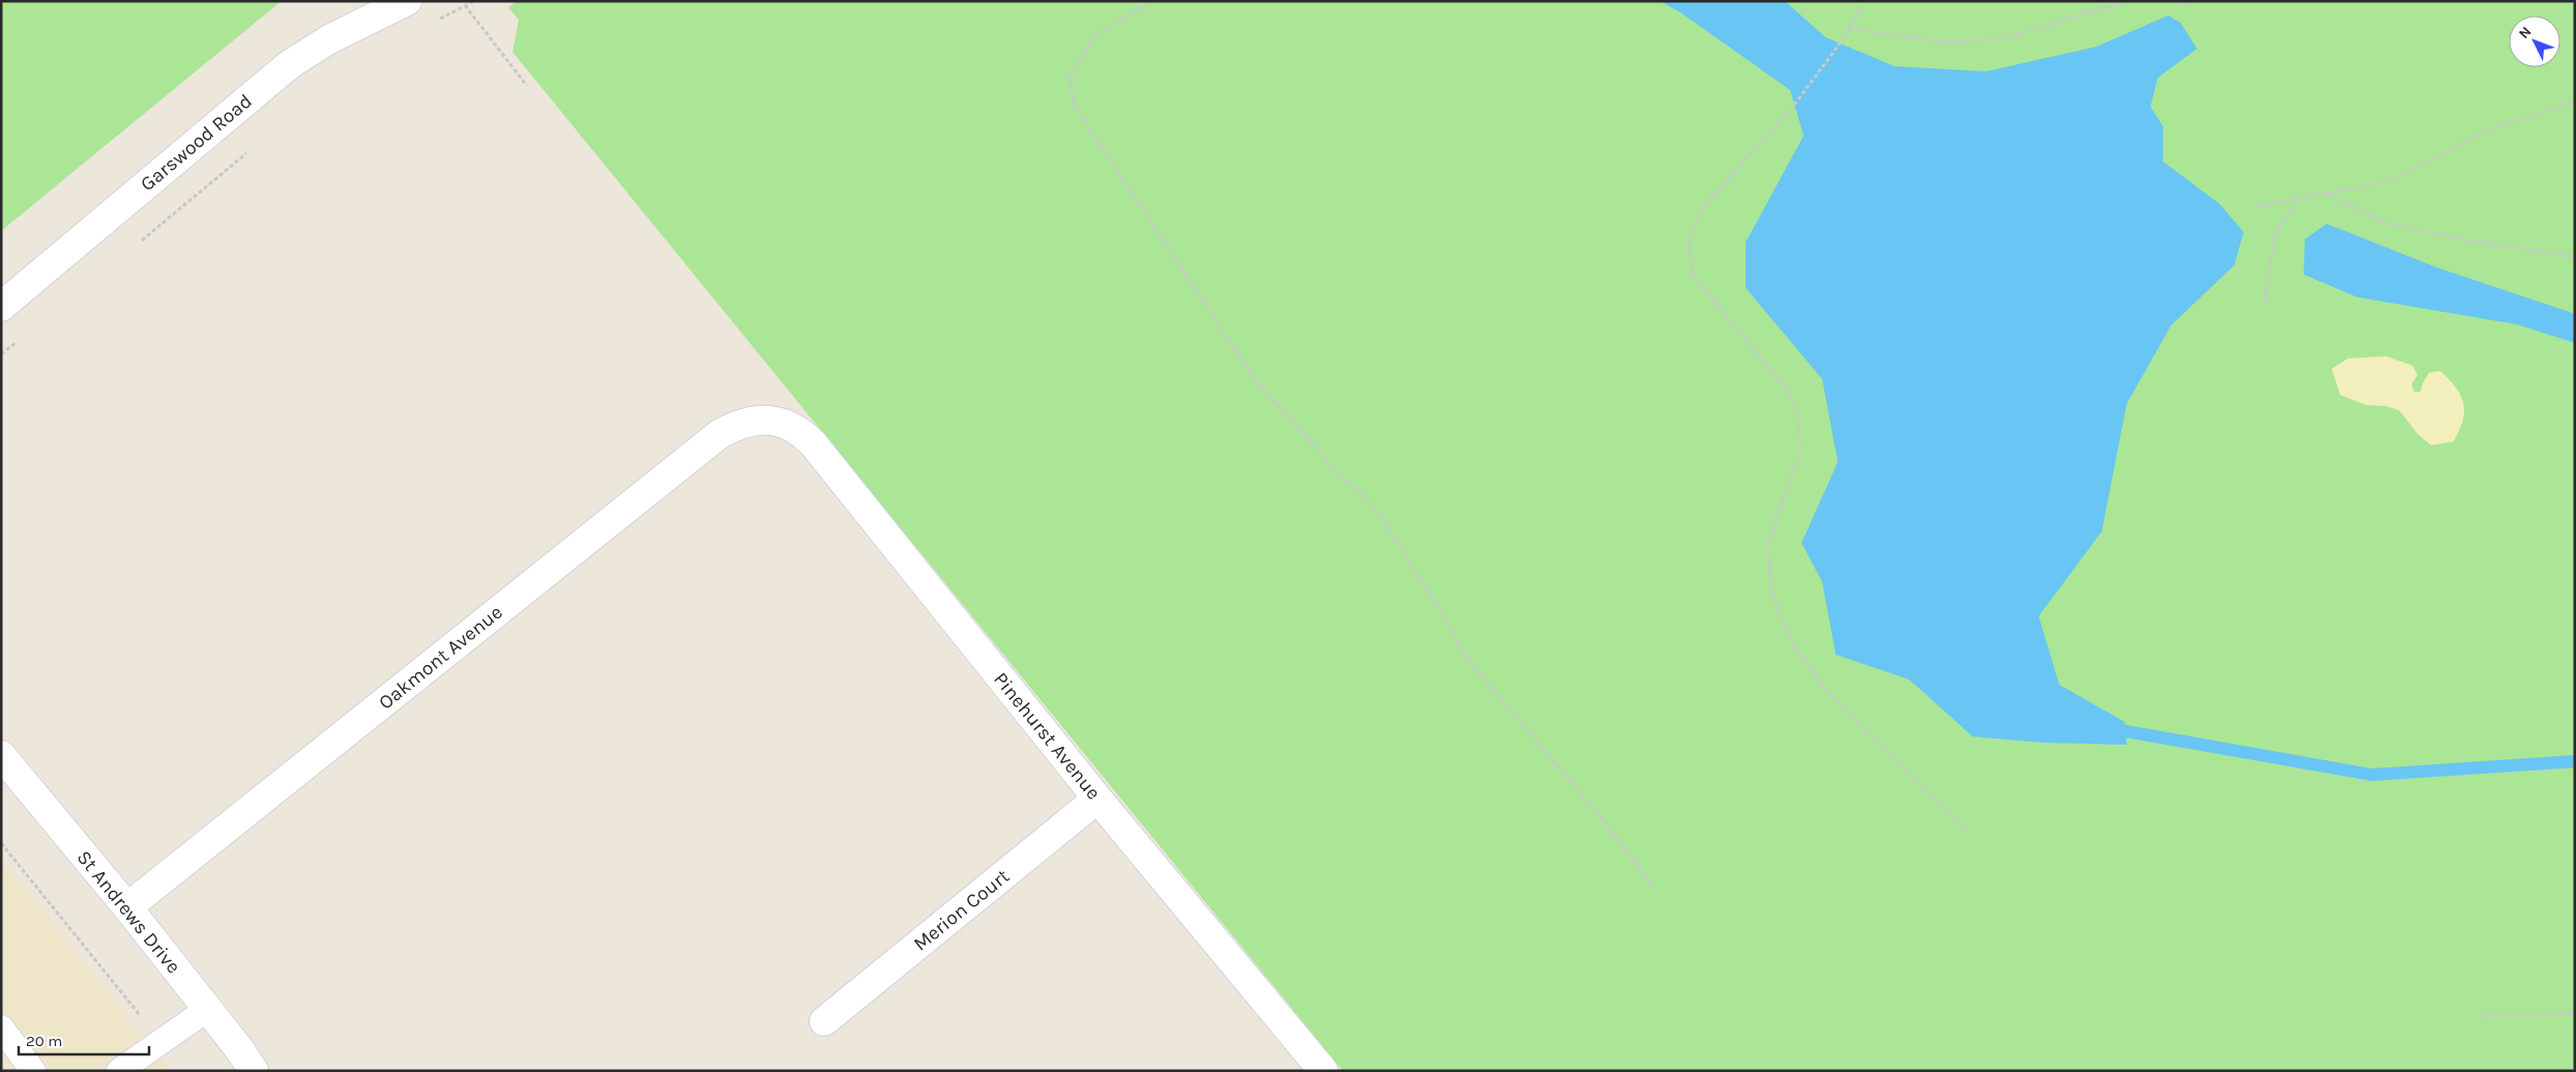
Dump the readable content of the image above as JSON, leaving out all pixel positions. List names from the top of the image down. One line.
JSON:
{"streets":{"street":["Garswood Road","Oakmont Avenue","Pinehurst Avenue","Merion Court","St Andrews Drive"]},"crossings":[["Oakmont Avenue","Pinehurst Avenue"],["Oakmont Avenue","St Andrews Drive"],["Pinehurst Avenue","Merion Court"]],"scale_bar":"20 m","north":"top left"}
